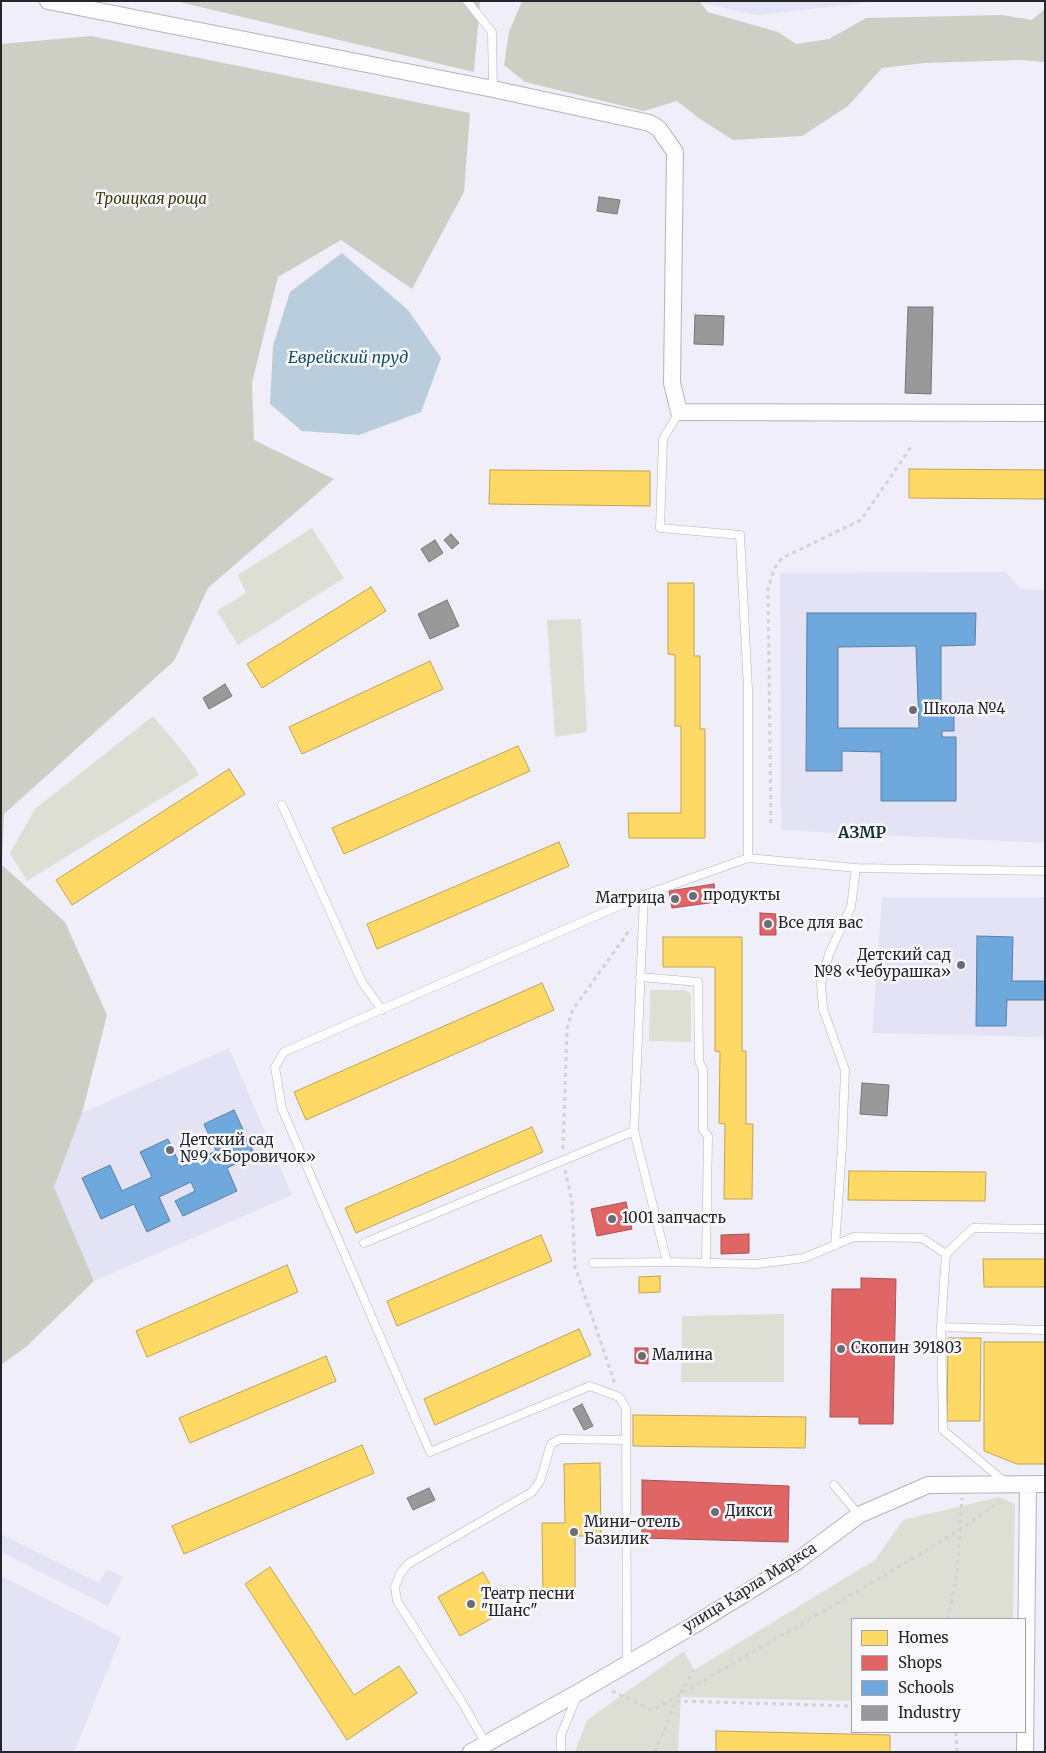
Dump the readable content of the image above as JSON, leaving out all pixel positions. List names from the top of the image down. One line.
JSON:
{"streets":{"street":["улица Карла Маркса"]},"districts":["АЗМР"],"water":["Еврейский пруд"],"parks":["Троицкая роща"],"places":["Школа №4","продукты","Матрица","Все для вас","Детский сад №8 «Чебурашка»","Детский сад №9 «Боровичок»","1001 запчасть","Скопин 391803","Малина","Дикси","Мини-отель Базилик","Театр песни \"Шанс\""],"legend":["Homes","Shops","Schools","Industry"]}
